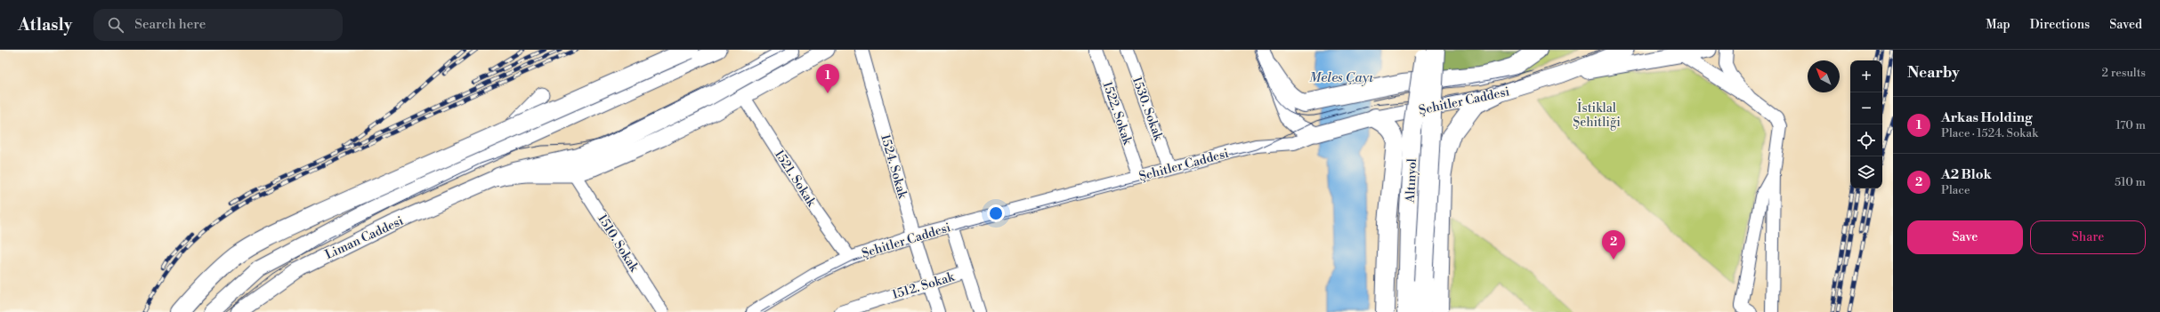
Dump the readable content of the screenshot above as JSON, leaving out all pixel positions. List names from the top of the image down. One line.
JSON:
{"streets":{"highway":["Altınyol"],"main road":["Şehitler Caddesi","Liman Caddesi"],"street":["1530. Sokak","1522. Sokak","1524. Sokak","1521. Sokak","1510. Sokak","1512. Sokak"]},"crossings":[["Şehitler Caddesi","1530. Sokak"],["Şehitler Caddesi","1522. Sokak"],["Şehitler Caddesi","1524. Sokak"],["Şehitler Caddesi","1521. Sokak"],["1524. Sokak","1512. Sokak"],["1521. Sokak","Liman Caddesi"],["Liman Caddesi","1510. Sokak"]],"water":["Meles Çayı"],"parks":["İstiklal Şehitliği"],"north":"top left","page":{"header":"Atlasly","search":"Search here","nav":["Map","Directions","Saved"],"heading":["Nearby","2 results"],"map_buttons":["+","−"],"pins":["1","2"],"list":[{"mark":"1","name":"Arkas Holding","note":"Place · 1524. Sokak","value":"170 m"},{"mark":"2","name":"A2 Blok","note":"Place","value":"510 m"}],"buttons":["Save","Share"]}}
